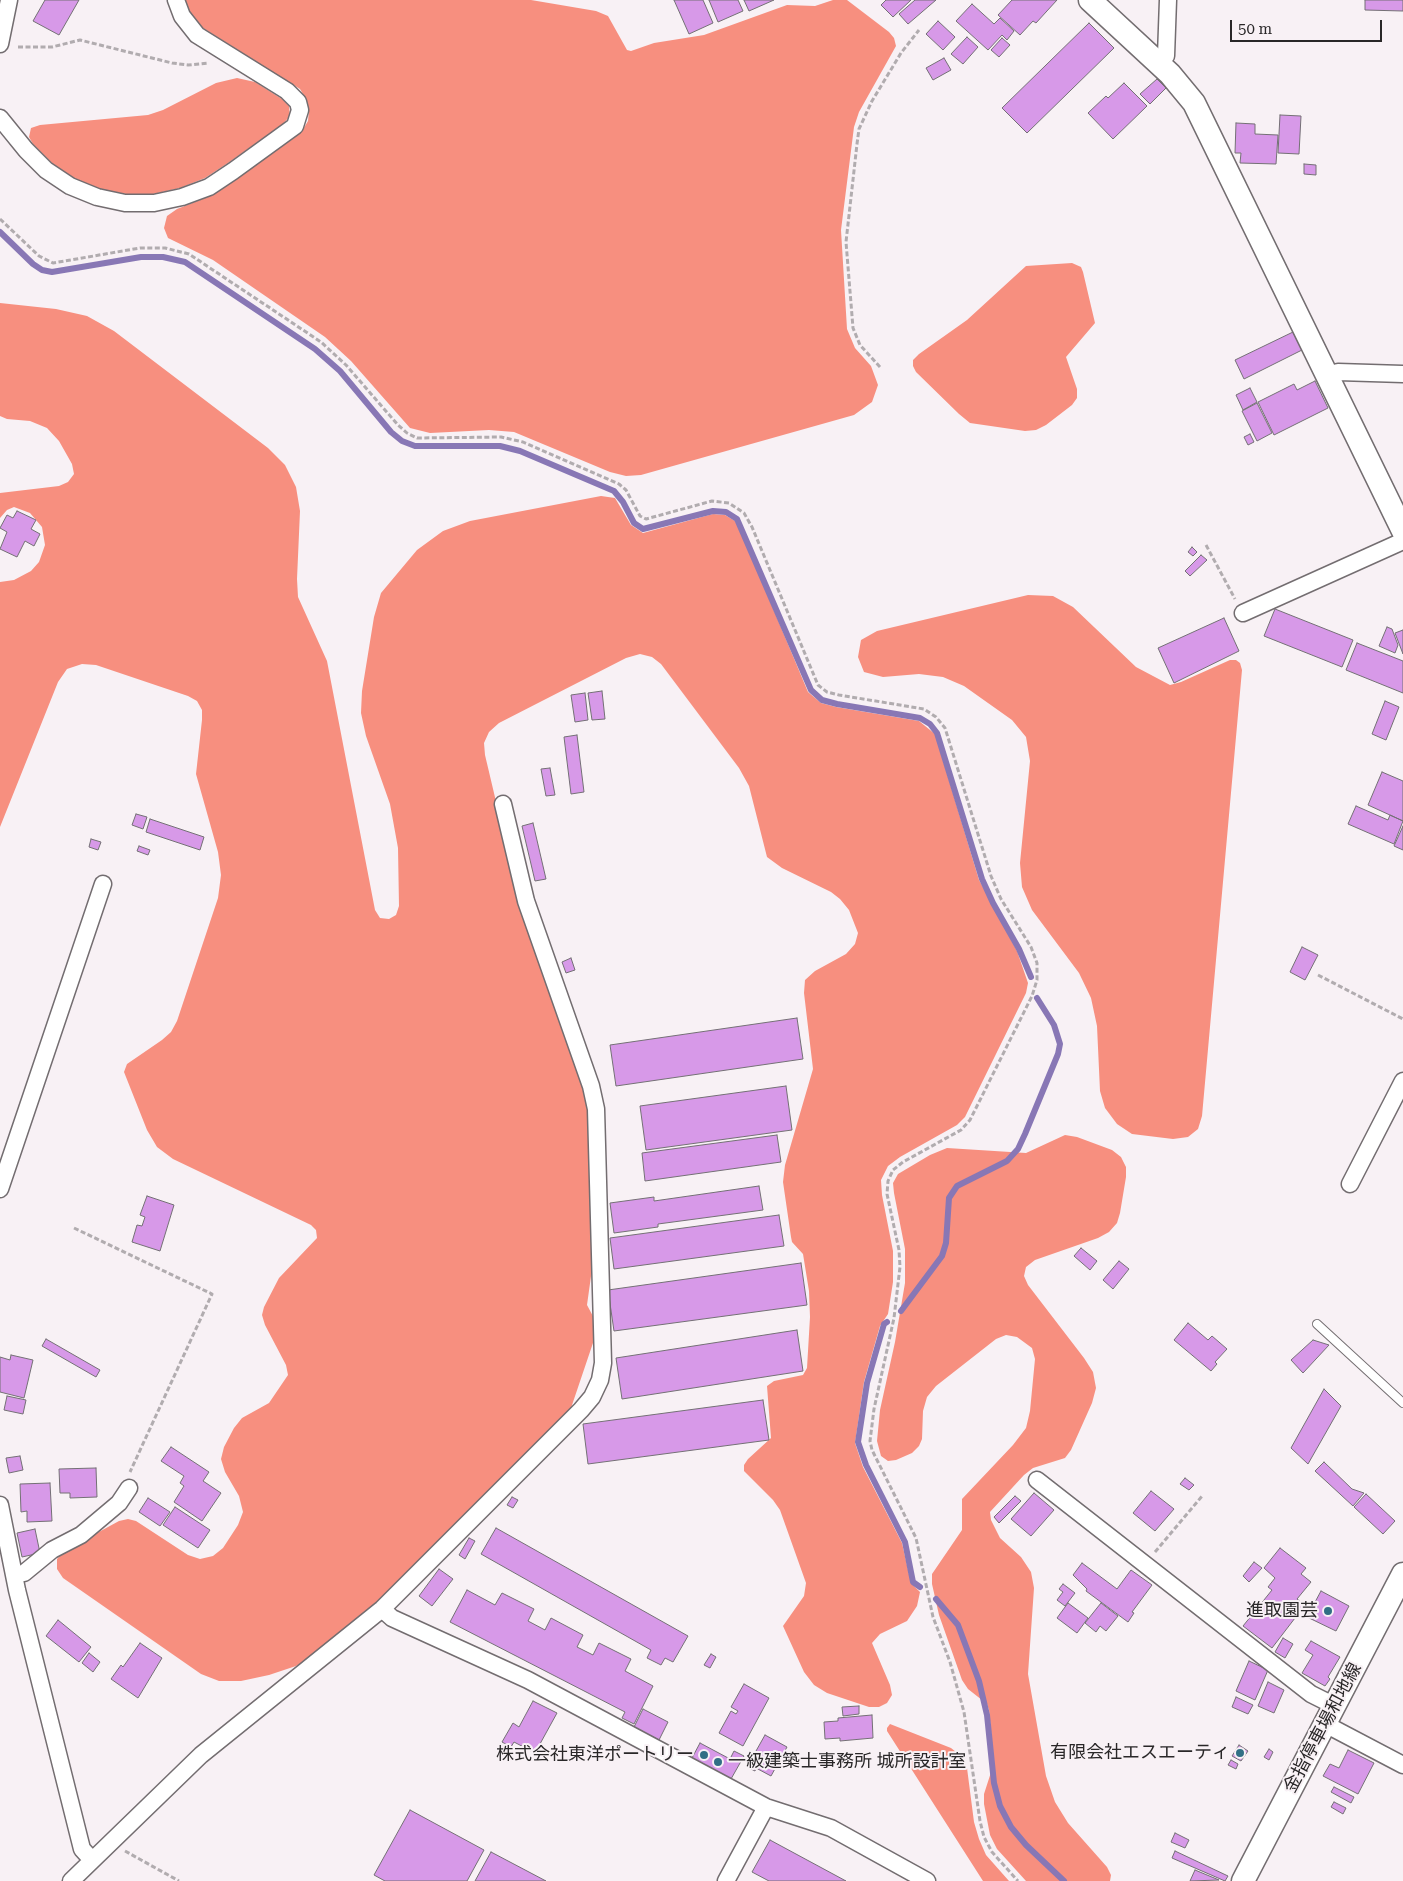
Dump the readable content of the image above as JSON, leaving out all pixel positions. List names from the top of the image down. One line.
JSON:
{"streets":{"street":["金指停車場和地線"]},"places":["進取園芸","有限会社エスエーティ","株式会社東洋ポートリー","一級建築士事務所 城所設計室"],"scale_bar":"50 m"}
